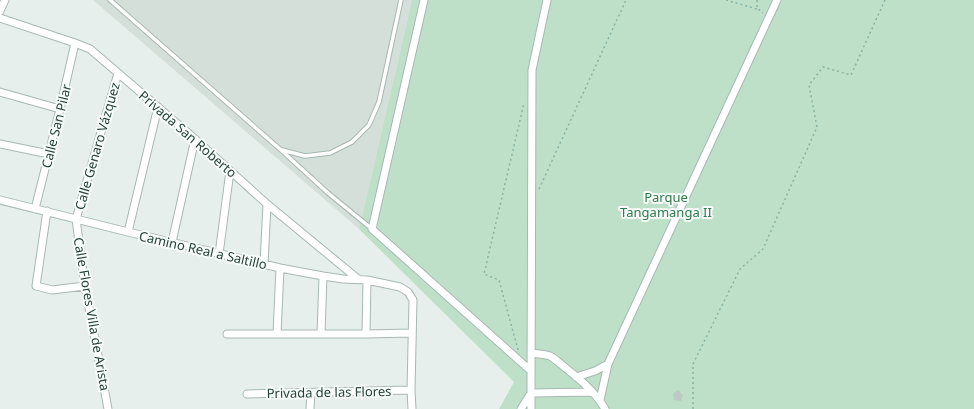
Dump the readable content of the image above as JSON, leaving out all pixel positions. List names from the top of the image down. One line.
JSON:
{"streets":{"street":["Calle San Pilar","Privada San Roberto","Calle Genaro Vázquez","Camino Real a Saltillo","Calle Flores Villa de Arista","Privada de las Flores"]},"crossings":[["Calle San Pilar","Privada San Roberto"],["Calle San Pilar","Camino Real a Saltillo"],["Privada San Roberto","Calle Genaro Vázquez"],["Privada San Roberto","Camino Real a Saltillo"],["Calle Genaro Vázquez","Camino Real a Saltillo"],["Calle Genaro Vázquez","Calle Flores Villa de Arista"],["Camino Real a Saltillo","Calle Flores Villa de Arista"]],"parks":["Parque Tangamanga II"]}
